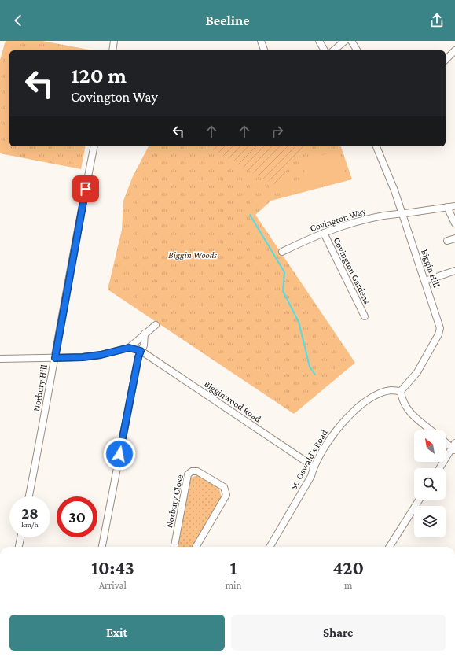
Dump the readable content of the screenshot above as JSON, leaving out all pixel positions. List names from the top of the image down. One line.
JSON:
{"streets":{"street":["Covington Way","Biggin Hill","Covington Gardens","Norbury Hill","Bigginwood Road","St. Oswald's Road","Norbury Close"]},"crossings":[["Covington Way","Biggin Hill"],["Covington Way","Covington Gardens"],["Biggin Hill","St. Oswald's Road"],["Bigginwood Road","St. Oswald's Road"]],"parks":["Biggin Woods"],"north":"top left","page":{"header":"Beeline","turn":["120 m","Covington Way"],"speed":"28 km/h","limit":"30","eta":["10:43","Arrival","1","min","420","m"],"buttons":["Exit","Share"]}}
